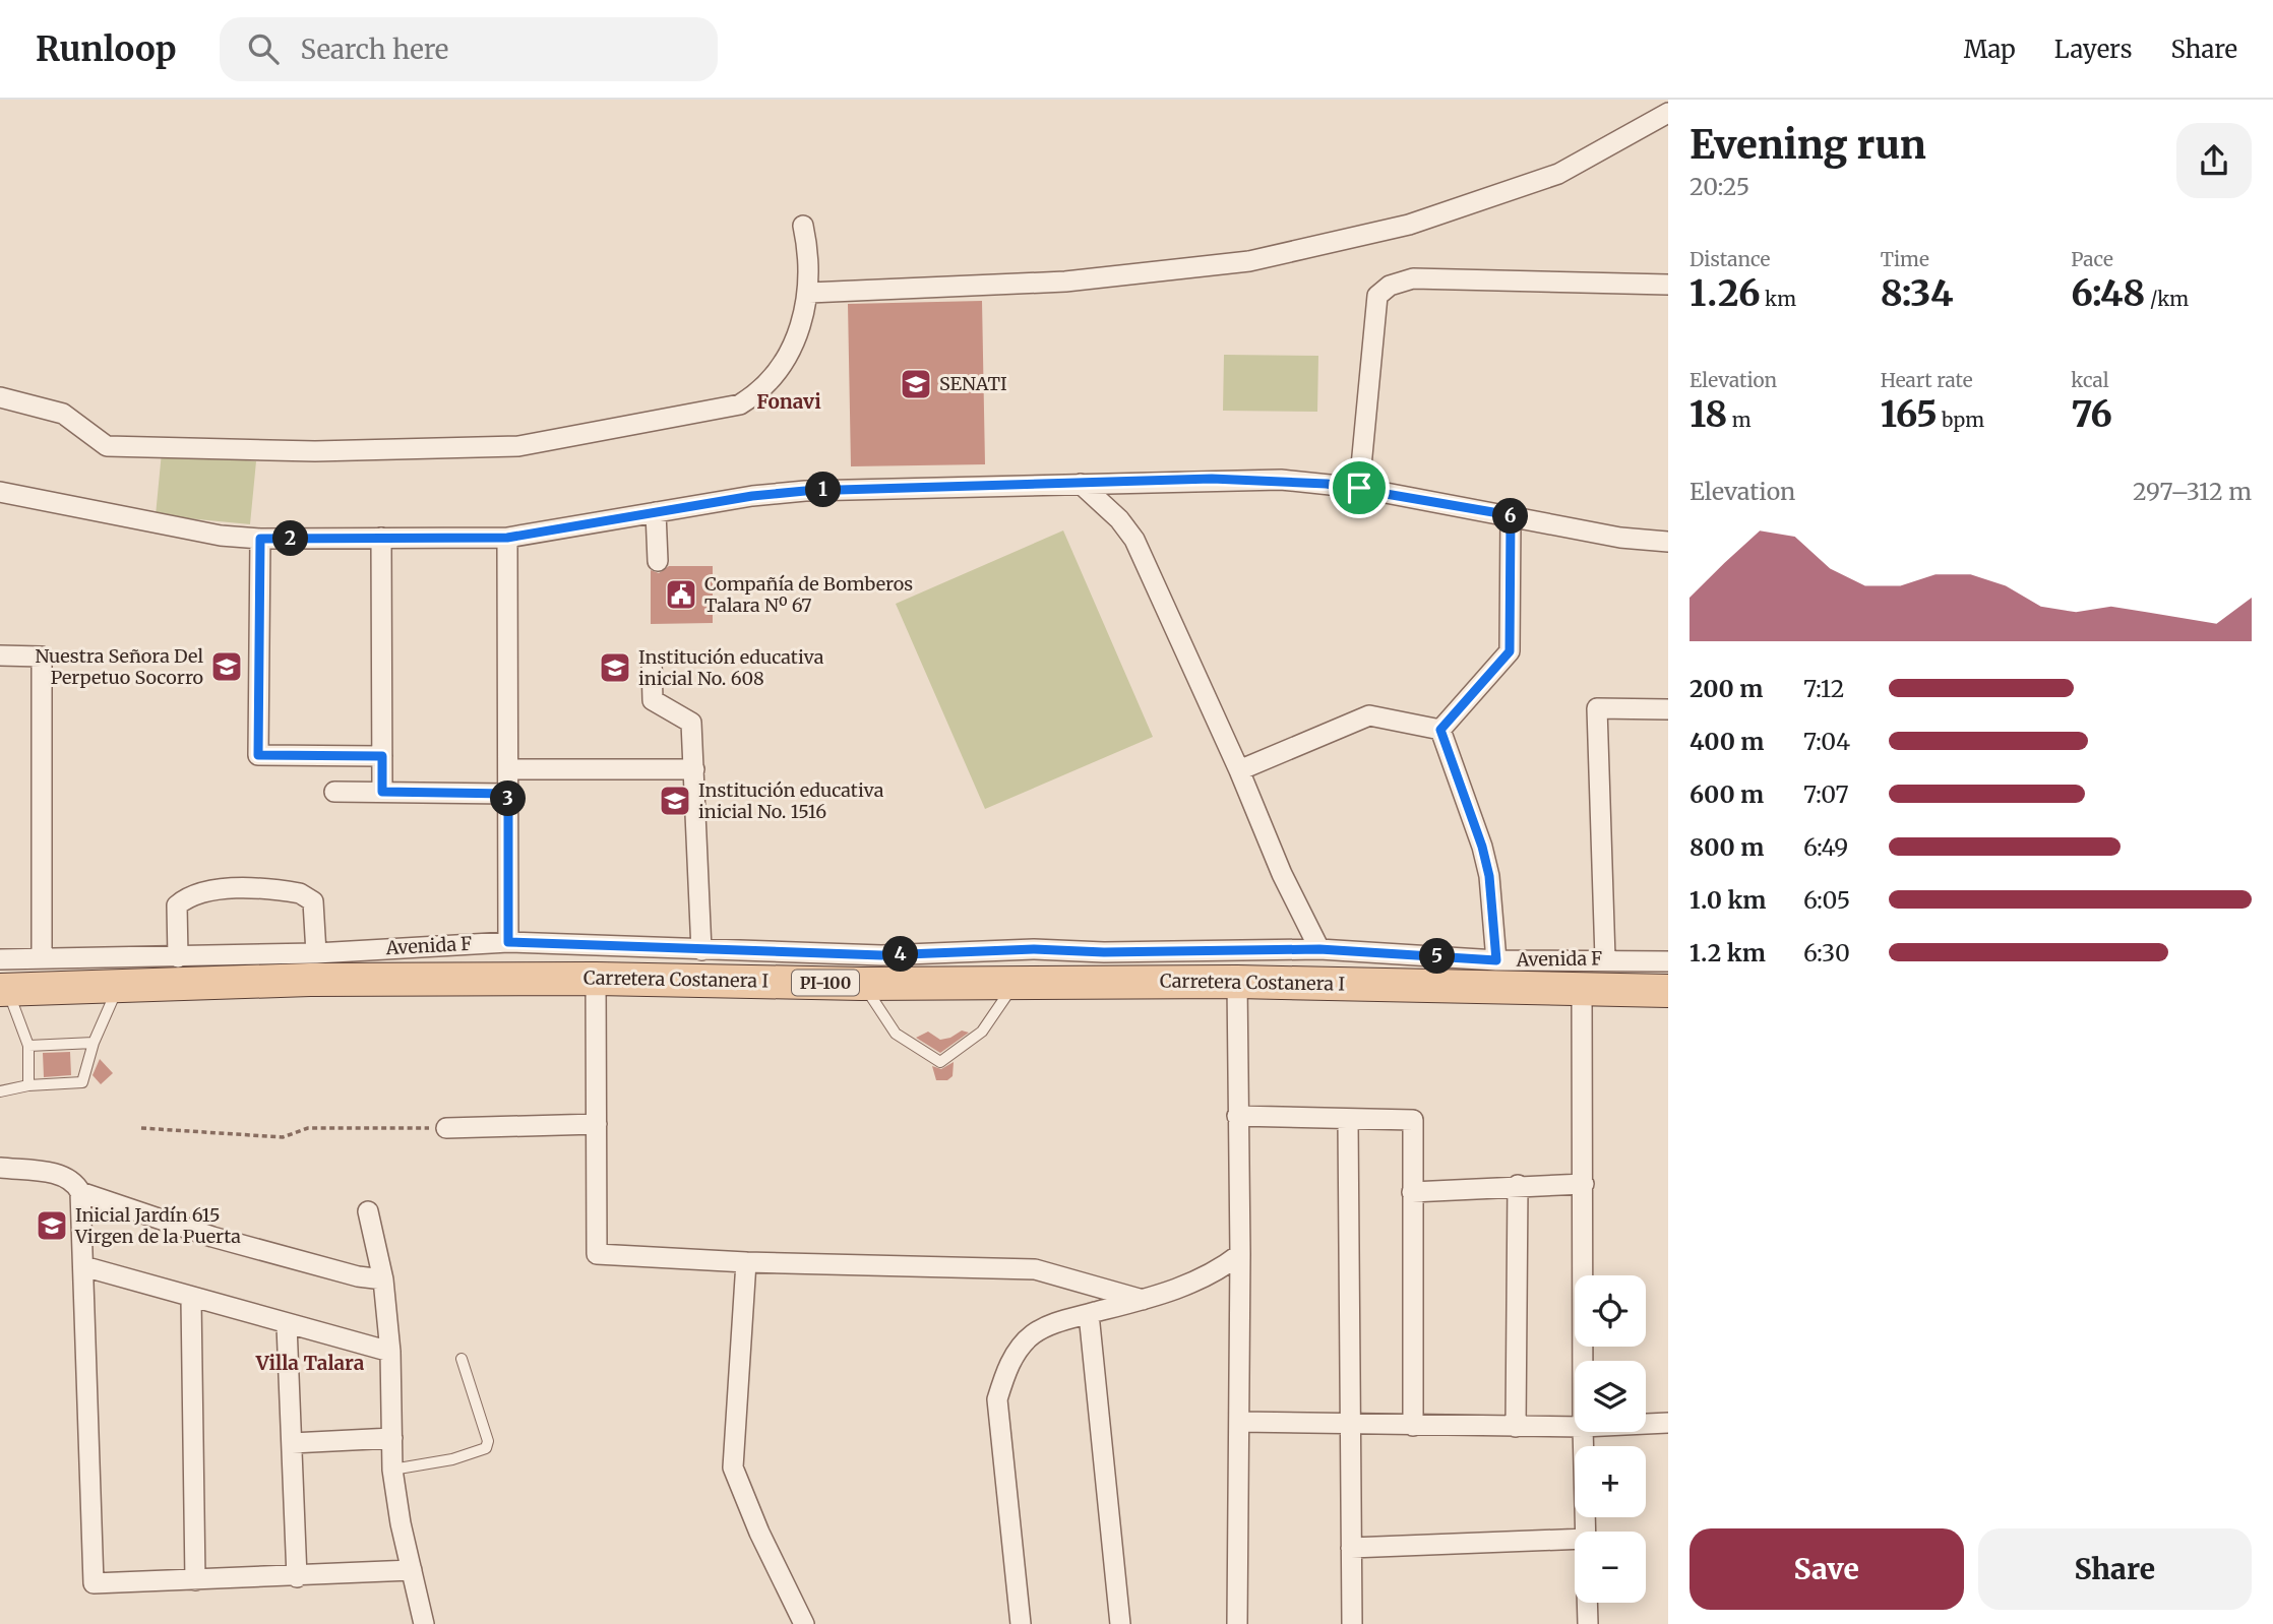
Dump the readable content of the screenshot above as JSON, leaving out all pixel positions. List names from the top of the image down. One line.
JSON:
{"streets":{"main road":["Carretera Costanera I","PI-100"],"street":["Avenida F"]},"crossings":[["Avenida F","Carretera Costanera I"]],"districts":["Fonavi","Villa Talara"],"places":{"school or university":["SENATI","Nuestra Señora Del Perpetuo Socorro","Institución educativa inicial No. 608","Institución educativa inicial No. 1516","Inicial Jardín 615 Virgen de la Puerta"],"public building":["Compañía de Bomberos Talara Nº 67"]},"page":{"header":"Runloop","search":"Search here","nav":["Map","Layers","Share"],"heading":["Evening run","20:25"],"stats":[["Distance","1.26 km"],["Time","8:34"],["Pace","6:48 /km"],["Elevation","18 m"],["Heart rate","165 bpm"],["kcal","76"]],"chart":["Elevation","297–312 m"],"pins":["1","6","2","3","4","5"],"list":[{"name":"200 m","note":"7:12"},{"name":"400 m","note":"7:04"},{"name":"600 m","note":"7:07"},{"name":"800 m","note":"6:49"},{"name":"1.0 km","note":"6:05"},{"name":"1.2 km","note":"6:30"}],"map_buttons":["+","−"],"buttons":["Save","Share"]}}
